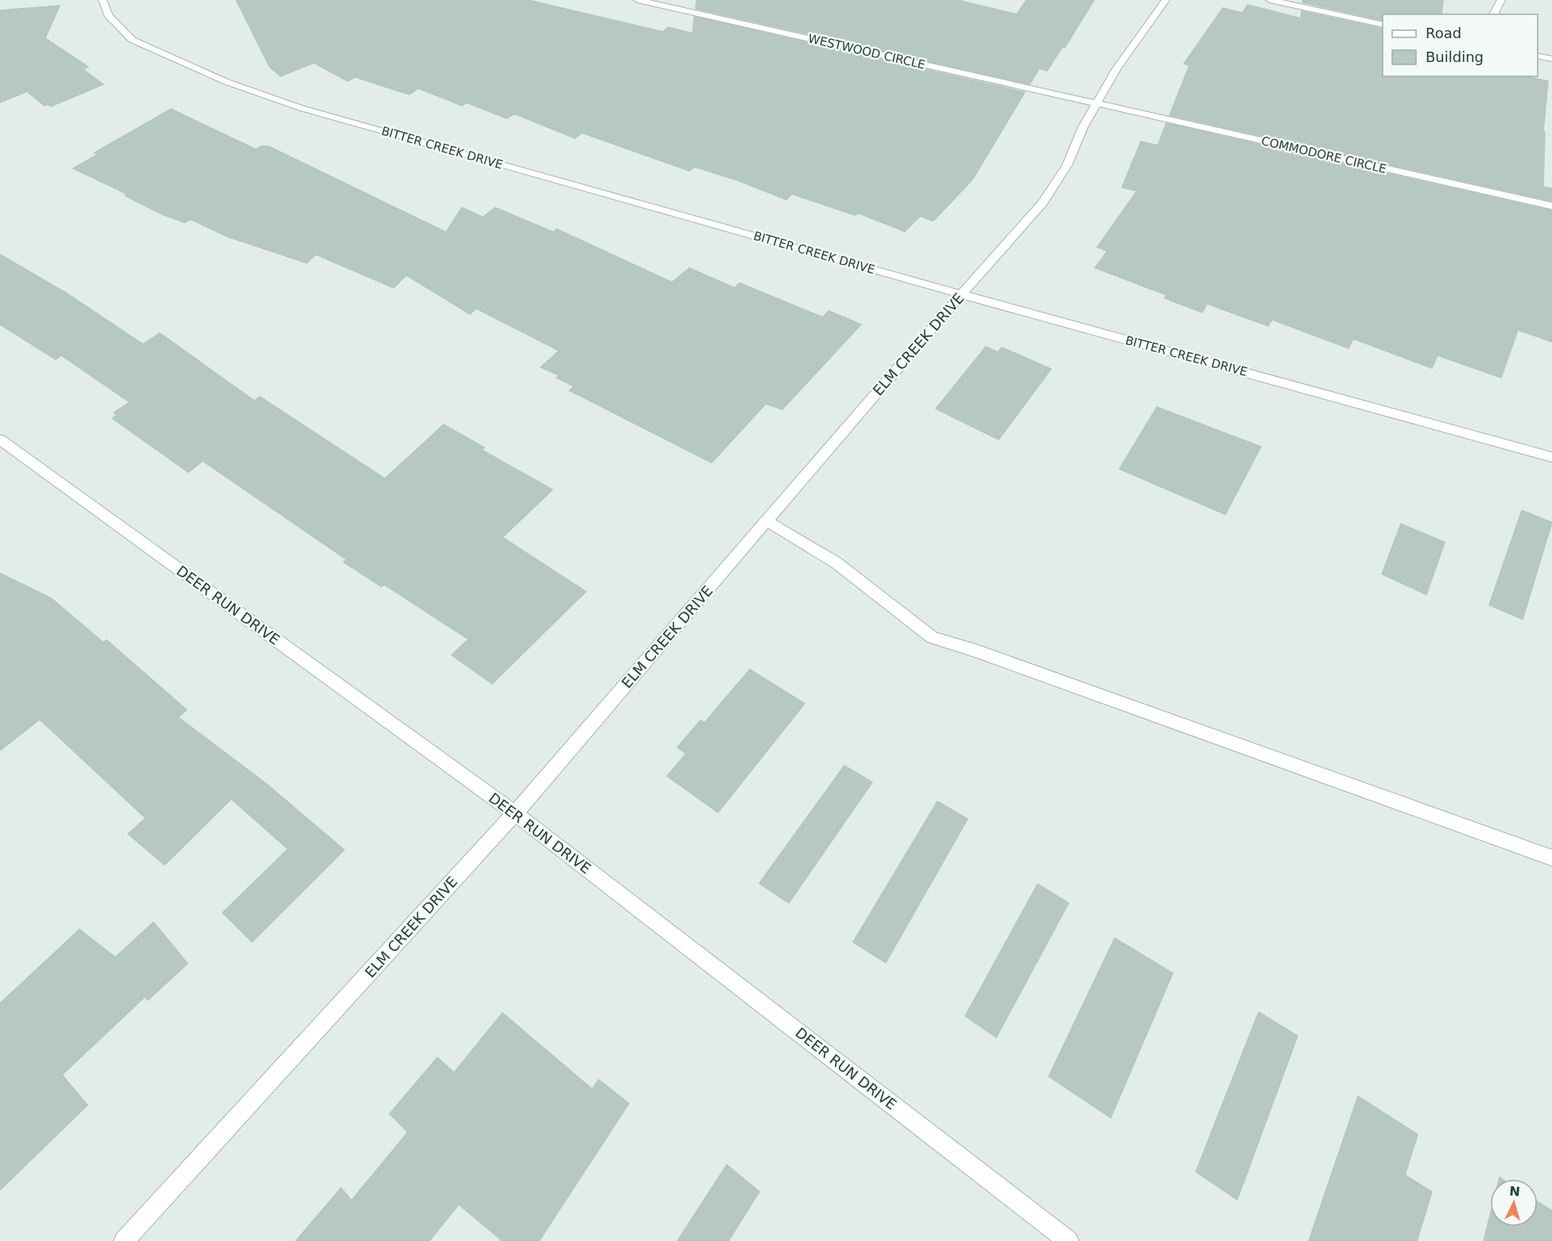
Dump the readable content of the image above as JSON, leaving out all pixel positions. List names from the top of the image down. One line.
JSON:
{"streets":{"street":["WESTWOOD CIRCLE","BITTER CREEK DRIVE","COMMODORE CIRCLE","ELM CREEK DRIVE","DEER RUN DRIVE"]},"crossings":[["WESTWOOD CIRCLE","COMMODORE CIRCLE"],["WESTWOOD CIRCLE","ELM CREEK DRIVE"],["BITTER CREEK DRIVE","ELM CREEK DRIVE"],["COMMODORE CIRCLE","ELM CREEK DRIVE"],["ELM CREEK DRIVE","DEER RUN DRIVE"]],"legend":["Road","Building"],"north":"top"}
